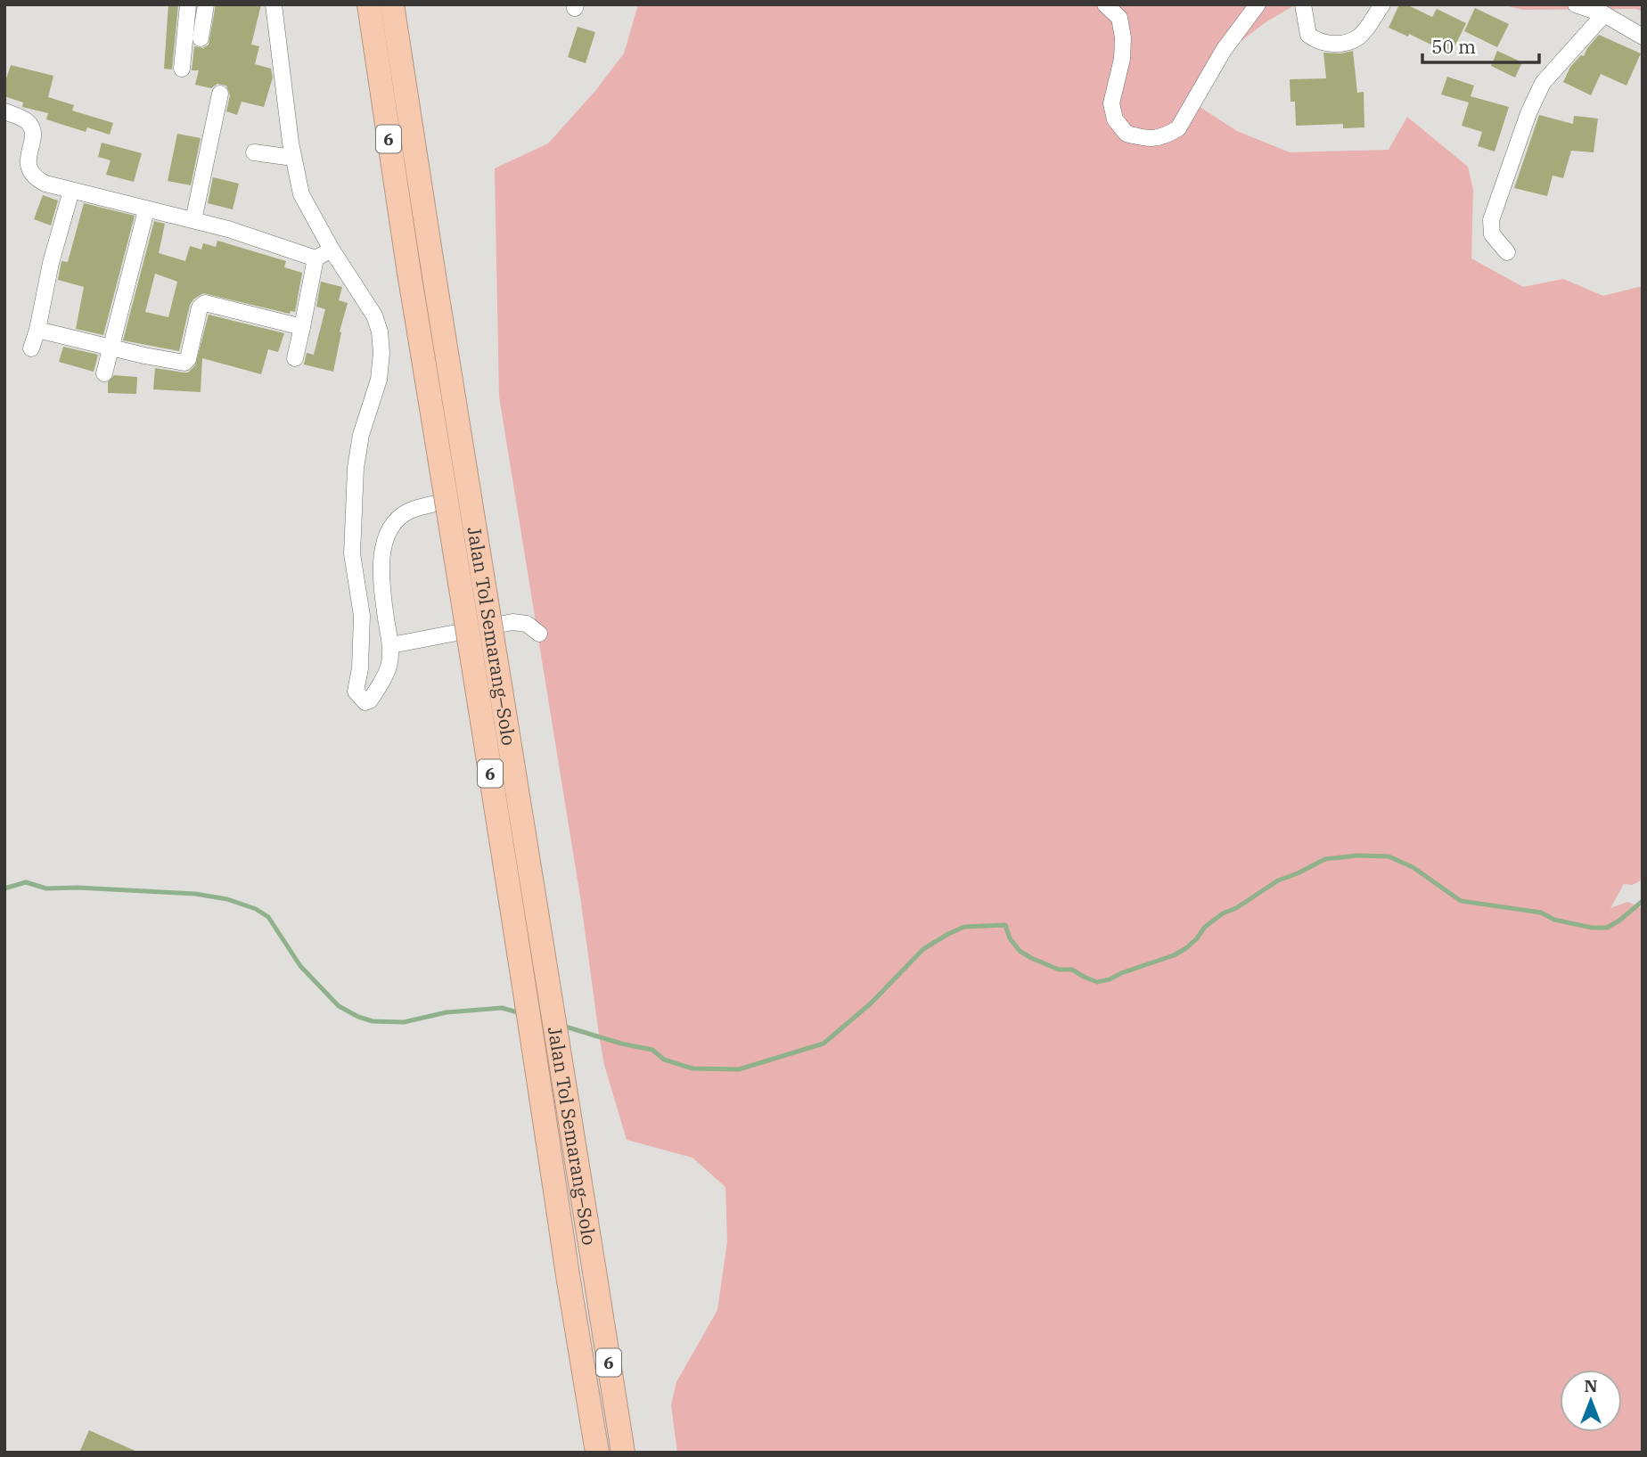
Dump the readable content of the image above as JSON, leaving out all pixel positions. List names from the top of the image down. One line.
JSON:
{"streets":{"highway":["6","Jalan Tol Semarang–Solo"]},"scale_bar":"50 m","north":"top"}
